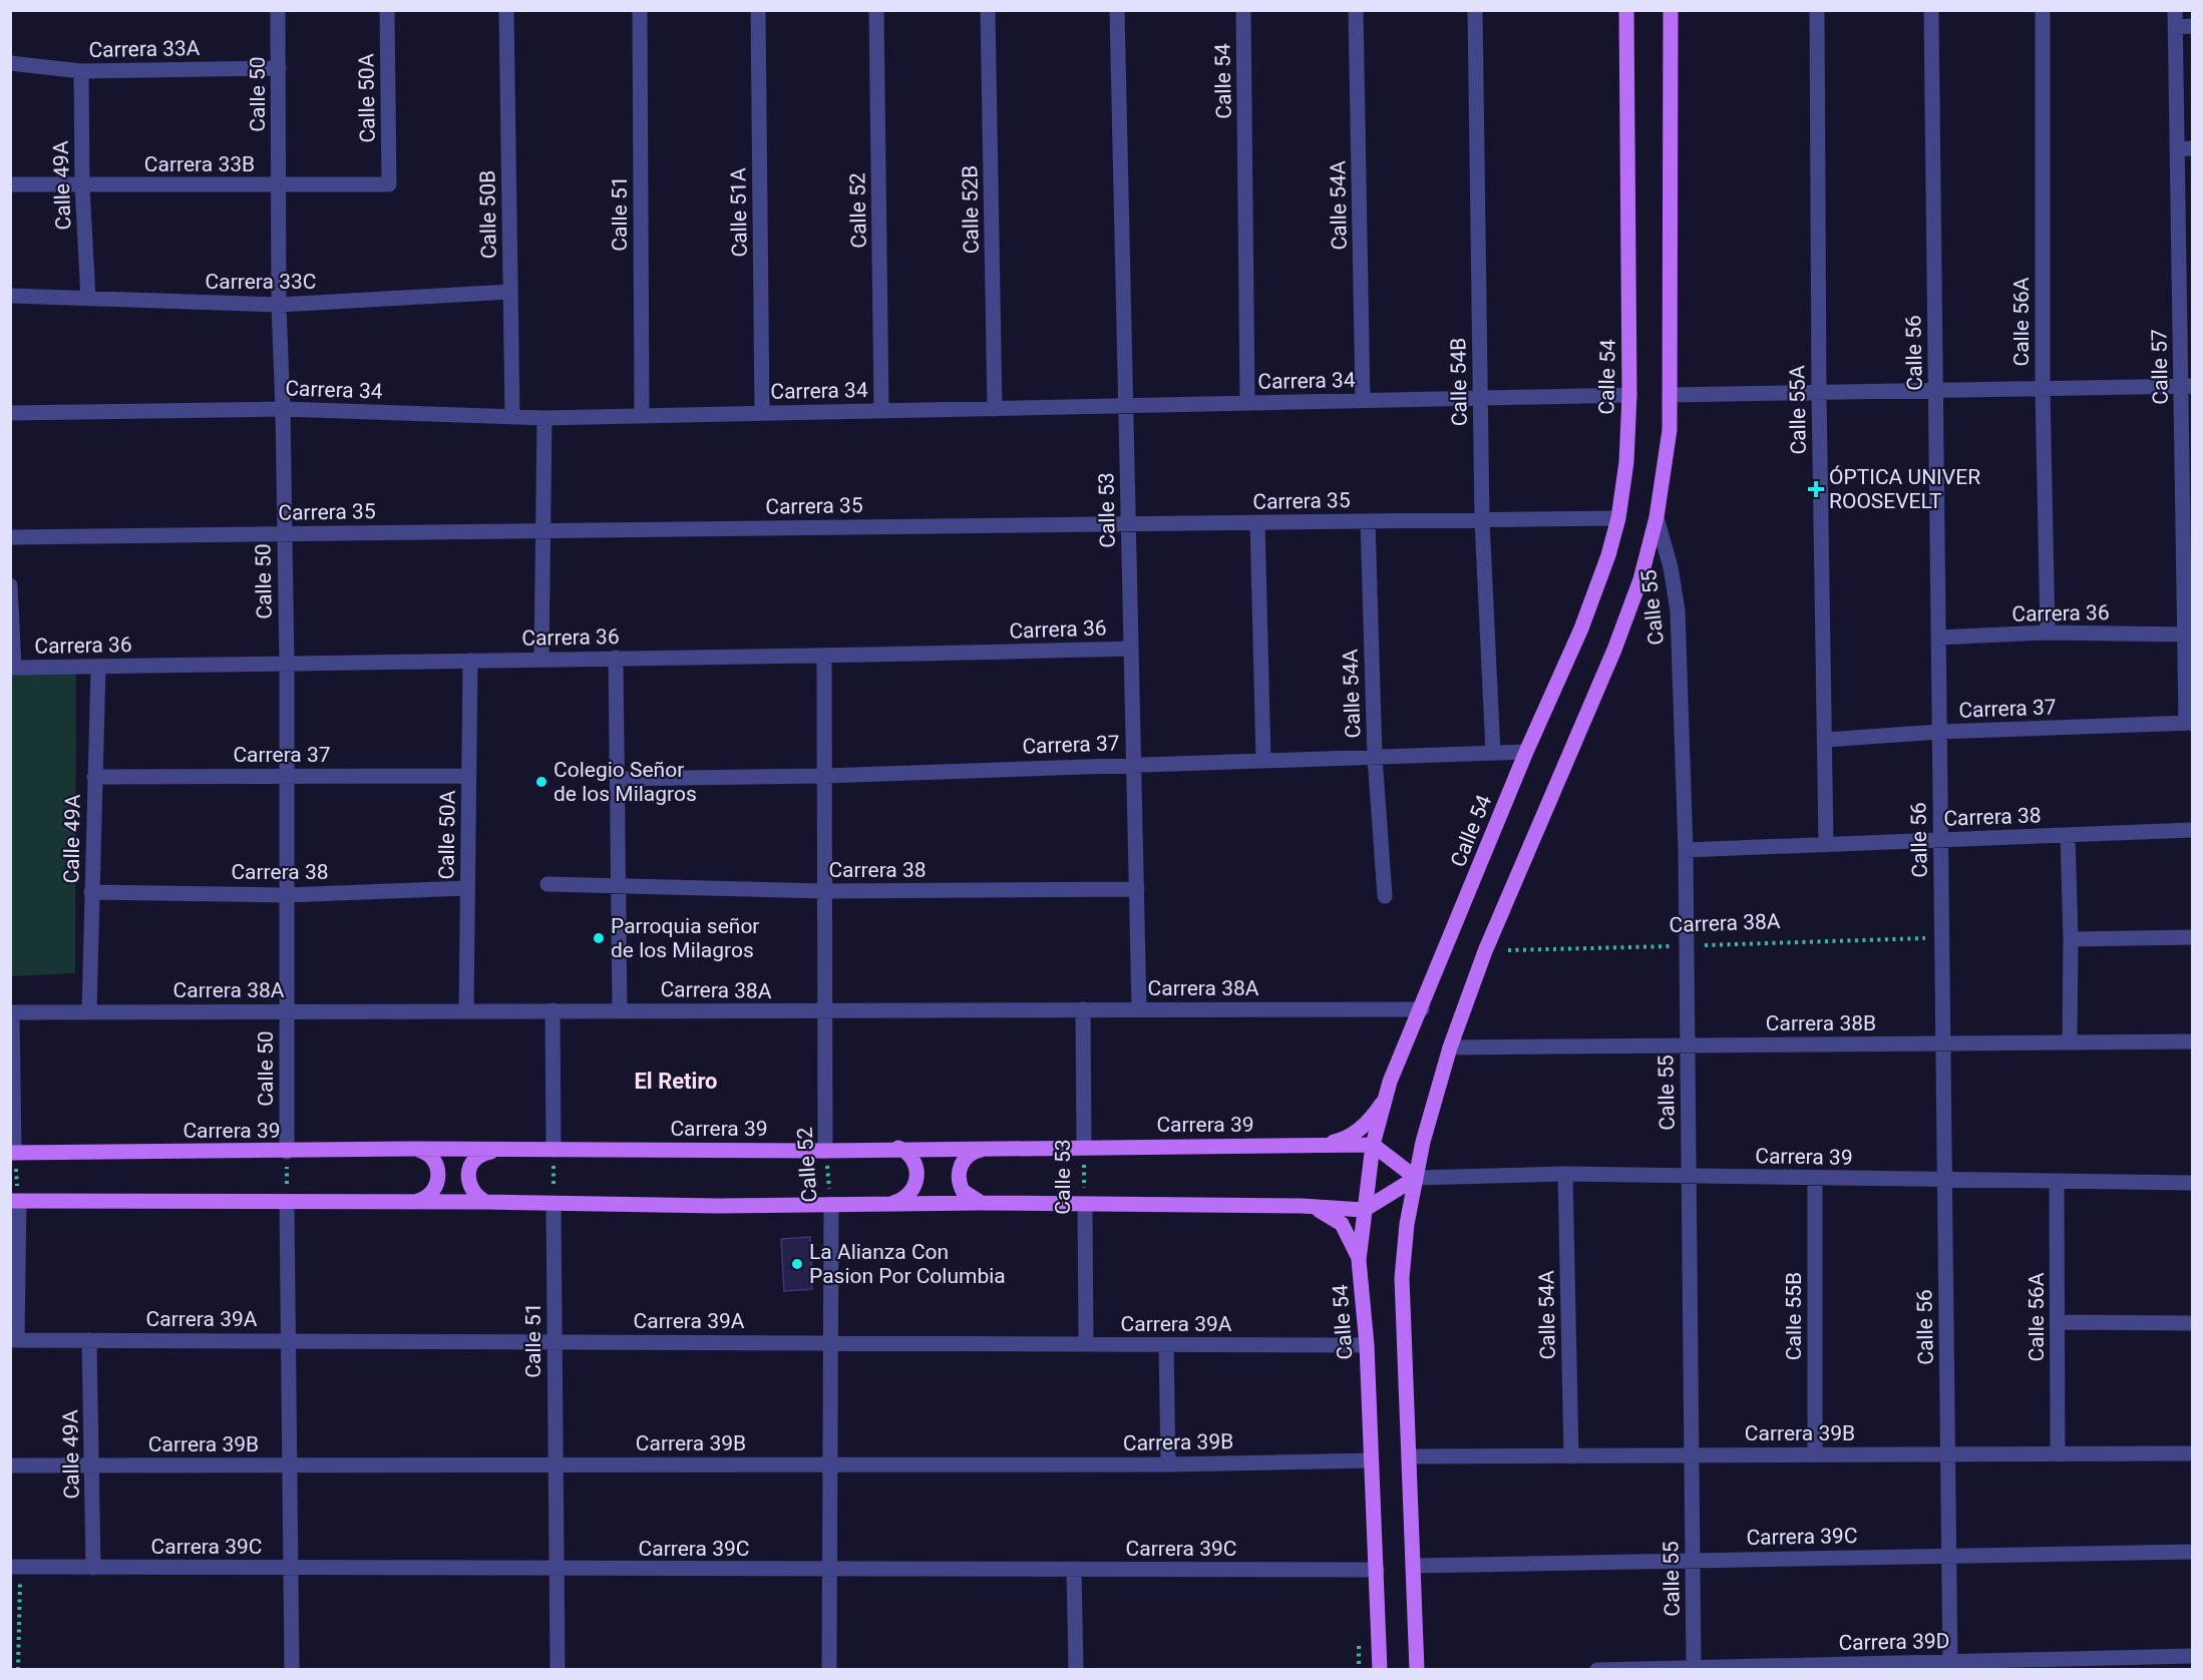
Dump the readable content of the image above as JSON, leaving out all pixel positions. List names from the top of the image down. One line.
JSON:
{"streets":{"main road":["Calle 54","Carrera 39"],"street":["Carrera 33A","Calle 50","Calle 50A","Carrera 33B","Calle 49A","Calle 54A","Calle 52B","Calle 52","Calle 51A","Calle 51","Calle 50B","Carrera 33C","Calle 56A","Calle 56","Calle 57","Carrera 34","Calle 54B","Calle 55A","Carrera 35","Calle 53","Calle 55","Carrera 36","Carrera 37","Carrera 38","Carrera 38A","Carrera 38B","Calle 55B","Carrera 39A","Carrera 39B","Carrera 39C","Carrera 39D"]},"crossings":[["Carrera 33A","Calle 50"],["Carrera 33A","Calle 49A"],["Calle 54","Carrera 34"],["Calle 54","Carrera 35"],["Calle 54","Carrera 37"],["Calle 54","Carrera 38A"],["Calle 54","Carrera 39"],["Calle 54","Carrera 39A"],["Calle 54","Carrera 39B"],["Calle 54","Carrera 39C"],["Calle 50","Carrera 33B"],["Calle 50","Carrera 33C"],["Calle 50","Carrera 34"],["Calle 50","Carrera 35"],["Calle 50","Carrera 36"],["Calle 50","Carrera 37"],["Calle 50","Carrera 38"],["Calle 50","Carrera 38A"],["Calle 50","Carrera 39"],["Calle 50A","Carrera 33B"],["Calle 50A","Carrera 36"],["Calle 50A","Carrera 37"],["Calle 50A","Carrera 38"],["Calle 50A","Carrera 38A"],["Carrera 33B","Calle 49A"],["Calle 49A","Carrera 33C"],["Calle 49A","Carrera 36"],["Calle 49A","Carrera 37"],["Calle 49A","Carrera 38"],["Calle 49A","Carrera 38A"],["Calle 49A","Carrera 39A"],["Calle 49A","Carrera 39B"],["Calle 49A","Carrera 39C"],["Calle 54A","Carrera 34"],["Calle 54A","Carrera 35"],["Calle 54A","Carrera 37"],["Calle 54A","Carrera 39"],["Calle 54A","Carrera 39B"],["Calle 52B","Carrera 34"],["Calle 52","Carrera 34"],["Calle 52","Carrera 36"],["Calle 52","Carrera 37"],["Calle 52","Carrera 38"],["Calle 52","Carrera 38A"],["Calle 52","Carrera 39"],["Calle 52","Carrera 39A"],["Calle 52","Carrera 39B"],["Calle 52","Carrera 39C"],["Calle 51A","Carrera 34"],["Calle 51","Carrera 34"],["Calle 51","Carrera 39A"],["Calle 51","Carrera 39B"],["Calle 51","Carrera 39C"],["Calle 50B","Carrera 33C"],["Calle 50B","Carrera 34"],["Calle 56A","Carrera 36"],["Calle 56A","Carrera 39"],["Calle 56A","Carrera 39B"],["Calle 56","Carrera 36"],["Calle 56","Carrera 37"],["Calle 56","Carrera 38"],["Calle 56","Carrera 38A"],["Calle 56","Carrera 38B"],["Calle 56","Carrera 39"],["Calle 56","Carrera 39B"],["Calle 56","Carrera 39C"],["Calle 56","Carrera 39D"],["Calle 57","Carrera 36"],["Calle 57","Carrera 37"],["Carrera 34","Calle 54B"],["Carrera 34","Calle 53"],["Calle 54B","Carrera 35"],["Calle 54B","Carrera 37"],["Calle 55A","Carrera 37"],["Calle 55A","Carrera 38"],["Carrera 35","Calle 53"],["Calle 53","Carrera 36"],["Calle 53","Carrera 37"],["Calle 53","Carrera 38"],["Calle 53","Carrera 38A"],["Calle 53","Carrera 39"],["Calle 53","Carrera 39A"],["Calle 55","Carrera 38"],["Calle 55","Carrera 38A"],["Calle 55","Carrera 38B"],["Calle 55","Carrera 39"],["Calle 55","Carrera 39B"],["Calle 55","Carrera 39C"],["Calle 55","Carrera 39D"],["Carrera 39","Calle 55B"],["Calle 55B","Carrera 39B"]],"districts":["El Retiro"],"places":{"health":["ÓPTICA UNIVER ROOSEVELT"],"other":["Colegio Señor de los Milagros","Parroquia señor de los Milagros","La Alianza Con Pasion Por Columbia"]}}
